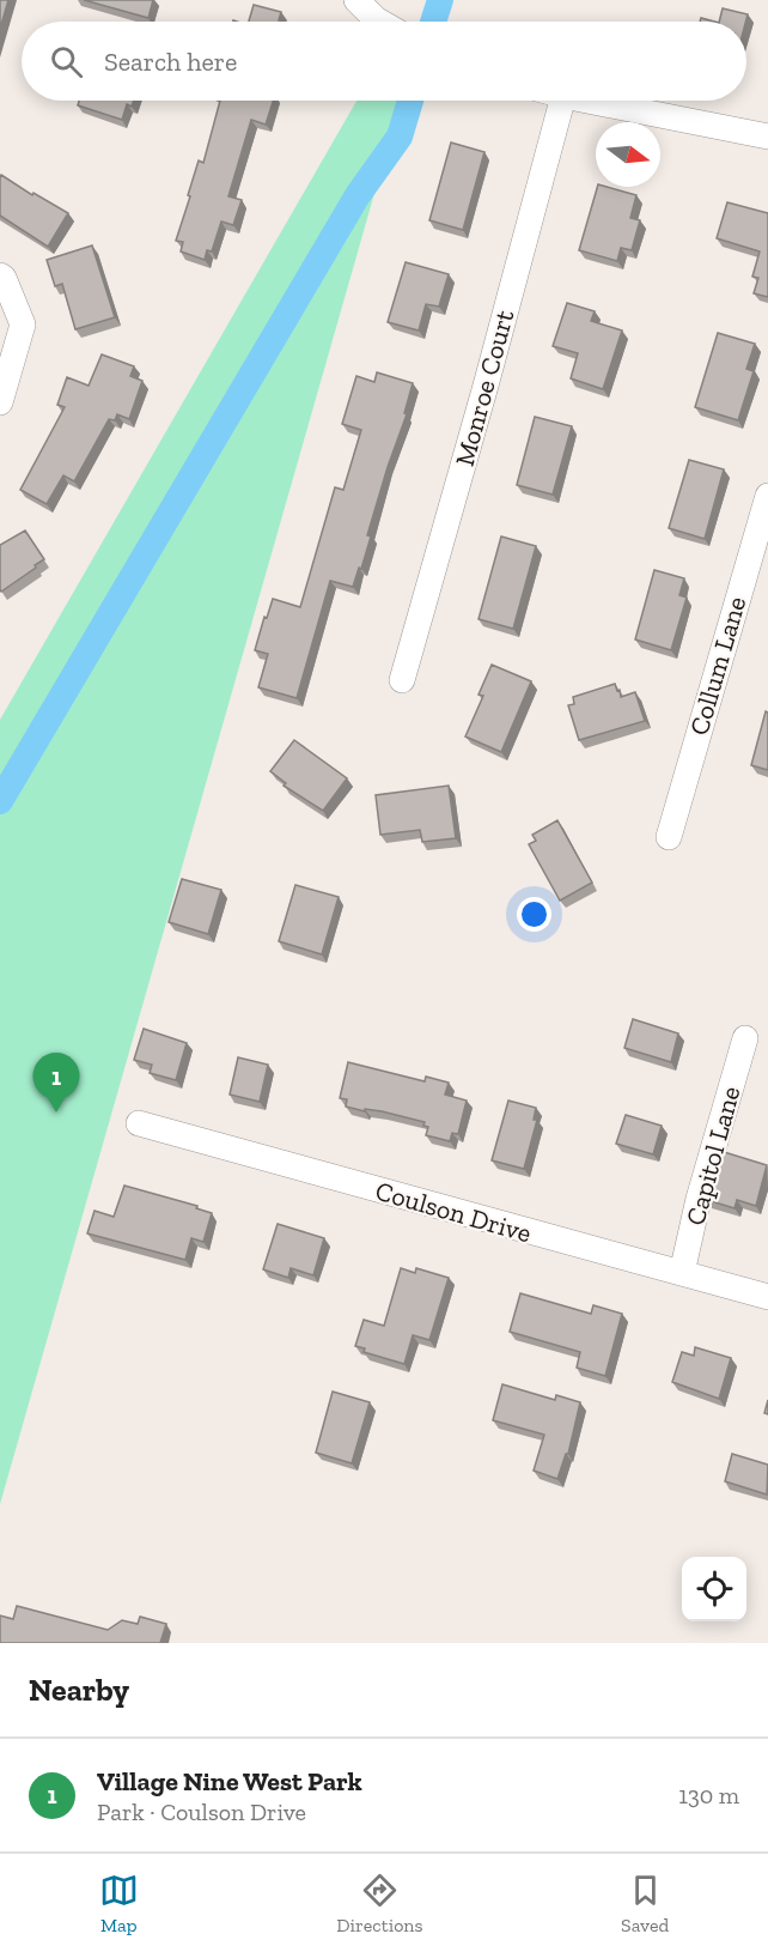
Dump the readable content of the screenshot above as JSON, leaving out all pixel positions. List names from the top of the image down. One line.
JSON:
{"streets":{"street":["Monroe Court","Collum Lane","Capitol Lane","Coulson Drive"]},"crossings":[["Capitol Lane","Coulson Drive"]],"north":"right","page":{"search":"Search here","pins":"1","heading":"Nearby","list":[{"mark":"1","name":"Village Nine West Park","note":"Park · Coulson Drive","value":"130 m"}],"nav":["Map","Directions","Saved"]}}
